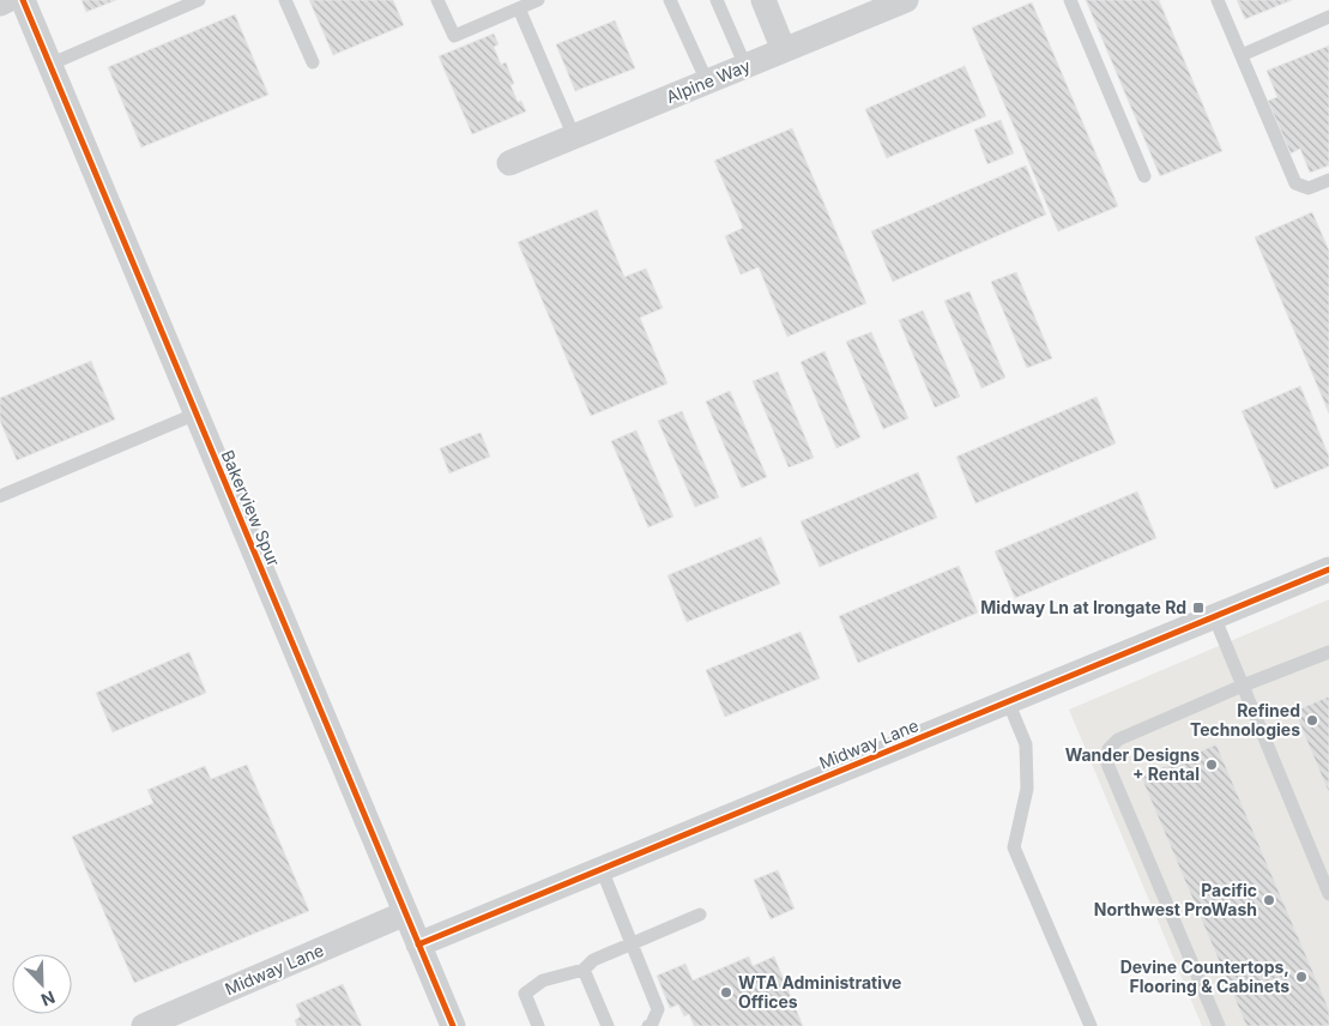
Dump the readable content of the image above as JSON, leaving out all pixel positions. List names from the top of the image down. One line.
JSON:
{"streets":{"street":["Alpine Way","Bakerview Spur","Midway Lane"]},"crossings":[["Bakerview Spur","Midway Lane"]],"places":{"transit":["Midway Ln at Irongate Rd"],"other":["Refined Technologies","Wander Designs + Rental","Pacific Northwest ProWash","Devine Countertops, Flooring & Cabinets","WTA Administrative Offices"]},"north":"bottom right"}
